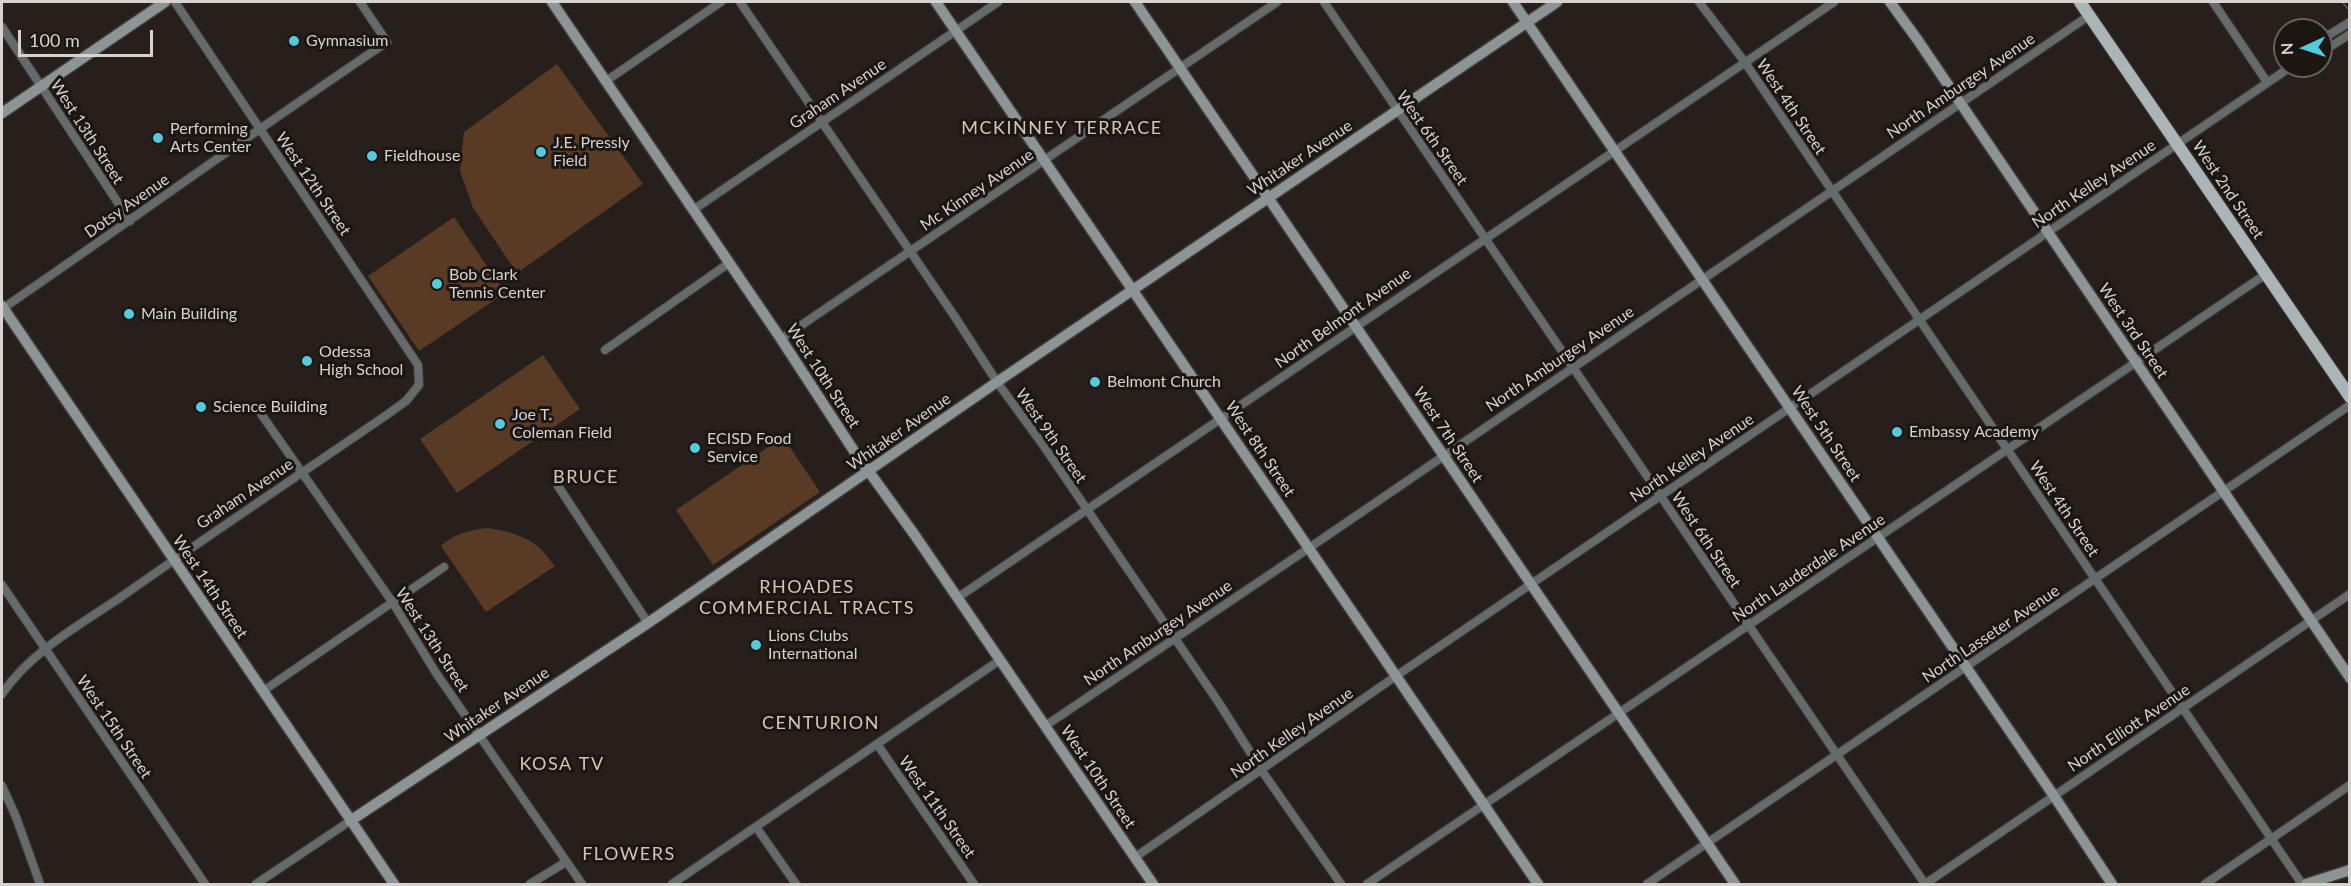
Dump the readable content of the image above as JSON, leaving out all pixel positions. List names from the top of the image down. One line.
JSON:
{"streets":{"main road":["West 2nd Street"],"street":["North Amburgey Avenue","Graham Avenue","West 4th Street","West 13th Street","West 6th Street","Whitaker Avenue","West 12th Street","North Kelley Avenue","Mc Kinney Avenue","Dotsy Avenue","North Belmont Avenue","West 3rd Street","West 10th Street","West 5th Street","West 7th Street","West 9th Street","West 8th Street","North Lauderdale Avenue","West 14th Street","North Lasseter Avenue","West 15th Street","North Elliott Avenue","West 11th Street"]},"crossings":[["North Amburgey Avenue","West 4th Street"],["North Amburgey Avenue","West 6th Street"],["North Amburgey Avenue","West 2nd Street"],["North Amburgey Avenue","West 3rd Street"],["North Amburgey Avenue","West 10th Street"],["North Amburgey Avenue","West 5th Street"],["North Amburgey Avenue","West 7th Street"],["North Amburgey Avenue","West 9th Street"],["North Amburgey Avenue","West 8th Street"],["Graham Avenue","West 13th Street"],["Graham Avenue","West 12th Street"],["Graham Avenue","West 10th Street"],["Graham Avenue","West 9th Street"],["Graham Avenue","West 8th Street"],["Graham Avenue","West 14th Street"],["Graham Avenue","West 15th Street"],["West 4th Street","North Kelley Avenue"],["West 4th Street","North Belmont Avenue"],["West 4th Street","North Lauderdale Avenue"],["West 4th Street","North Lasseter Avenue"],["West 4th Street","North Elliott Avenue"],["West 13th Street","Whitaker Avenue"],["West 13th Street","Dotsy Avenue"],["West 6th Street","Whitaker Avenue"],["West 6th Street","North Kelley Avenue"],["West 6th Street","North Belmont Avenue"],["West 6th Street","North Lauderdale Avenue"],["West 6th Street","North Lasseter Avenue"],["West 6th Street","North Elliott Avenue"],["Whitaker Avenue","West 10th Street"],["Whitaker Avenue","West 5th Street"],["Whitaker Avenue","West 7th Street"],["Whitaker Avenue","West 9th Street"],["Whitaker Avenue","West 8th Street"],["Whitaker Avenue","West 14th Street"],["West 12th Street","Dotsy Avenue"],["North Kelley Avenue","West 2nd Street"],["North Kelley Avenue","West 3rd Street"],["North Kelley Avenue","West 10th Street"],["North Kelley Avenue","West 5th Street"],["North Kelley Avenue","West 7th Street"],["North Kelley Avenue","West 9th Street"],["North Kelley Avenue","West 8th Street"],["Mc Kinney Avenue","West 10th Street"],["Mc Kinney Avenue","West 7th Street"],["Mc Kinney Avenue","West 9th Street"],["Mc Kinney Avenue","West 8th Street"],["West 2nd Street","North Lauderdale Avenue"],["Dotsy Avenue","West 14th Street"],["North Belmont Avenue","West 10th Street"],["North Belmont Avenue","West 5th Street"],["North Belmont Avenue","West 7th Street"],["North Belmont Avenue","West 9th Street"],["North Belmont Avenue","West 8th Street"],["West 3rd Street","North Lauderdale Avenue"],["West 3rd Street","North Lasseter Avenue"],["West 3rd Street","North Elliott Avenue"],["West 5th Street","North Lauderdale Avenue"],["West 5th Street","North Lasseter Avenue"],["West 5th Street","North Elliott Avenue"],["West 7th Street","North Lauderdale Avenue"],["West 7th Street","North Lasseter Avenue"],["West 8th Street","North Lauderdale Avenue"]],"districts":["MCKINNEY TERRACE","BRUCE","RHOADES COMMERCIAL TRACTS","CENTURION","KOSA TV","FLOWERS"],"places":["Gymnasium","Performing Arts Center","J.E. Pressly Field","Fieldhouse","Bob Clark Tennis Center","Main Building","Odessa High School","Belmont Church","Science Building","Joe T. Coleman Field","Embassy Academy","ECISD Food Service","Lions Clubs International"],"scale_bar":"100 m","north":"left"}
